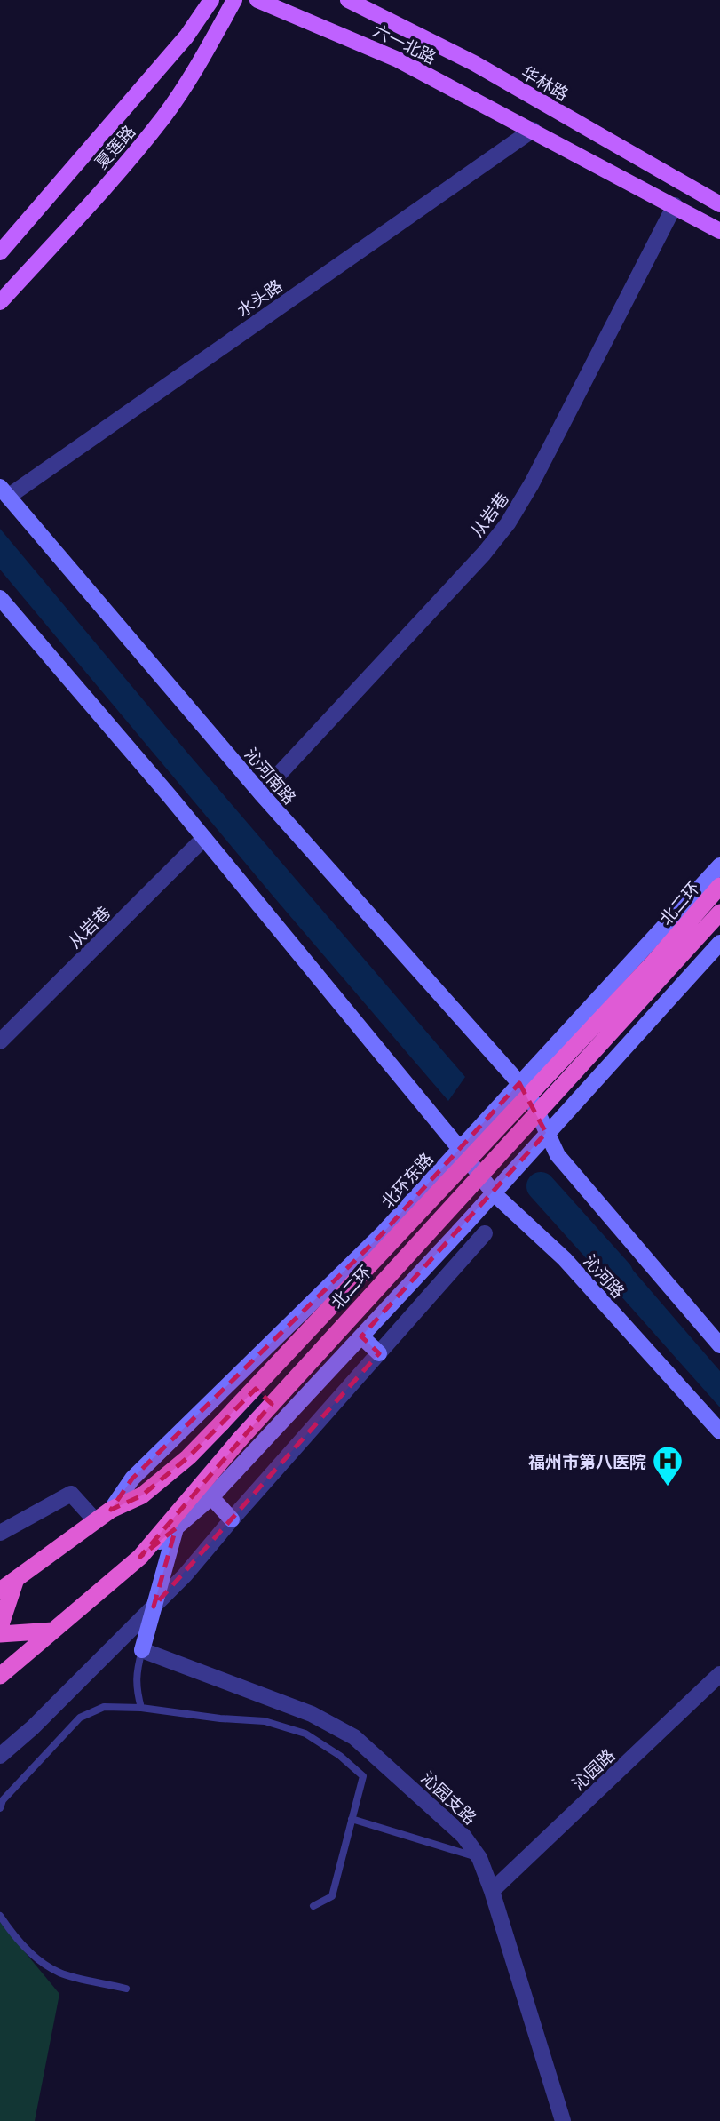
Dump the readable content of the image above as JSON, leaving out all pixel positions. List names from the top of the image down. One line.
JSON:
{"streets":{"highway":["北二环"],"main road":["六一北路","华林路","夏莲路","沁河南路","北环东路","沁河路"],"street":["水头路","从岩巷","沁园路","沁园支路"]},"crossings":[["六一北路","水头路"],["水头路","沁河南路"],["从岩巷","沁河南路"],["沁河南路","北环东路"],["北二环","北环东路"],["北环东路","沁河路"],["沁园路","沁园支路"]],"places":{"hospital":["福州市第八医院"]}}
